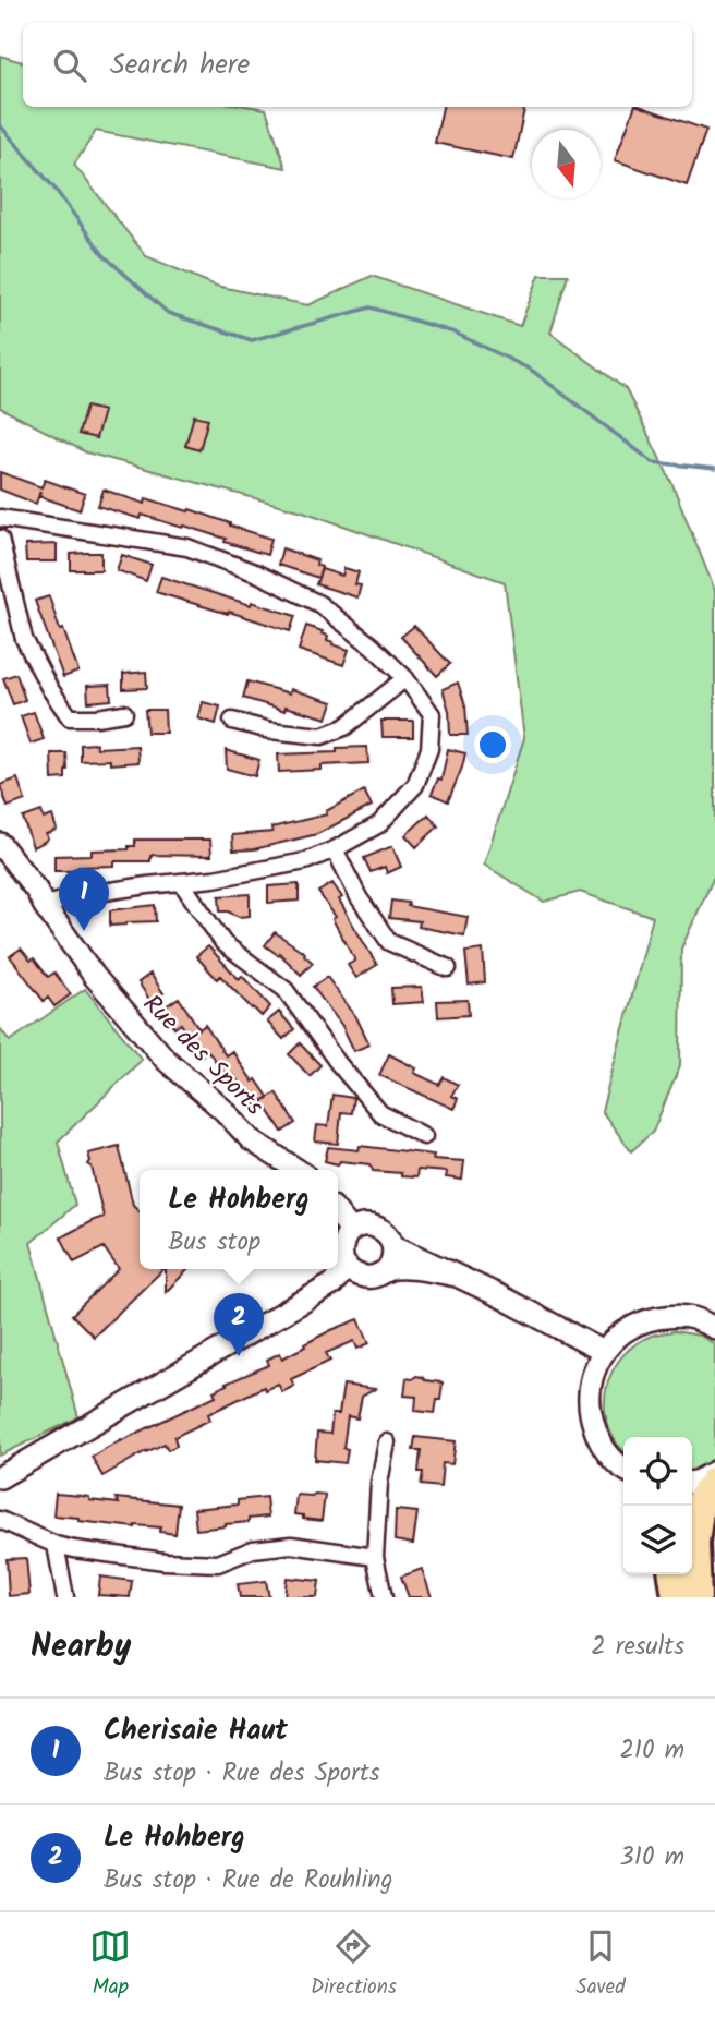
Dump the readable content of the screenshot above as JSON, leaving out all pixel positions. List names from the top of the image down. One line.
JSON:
{"streets":{"street":["Rue des Sports"]},"north":"bottom","page":{"search":"Search here","pins":["1","2"],"popup":["Le Hohberg","Bus stop"],"heading":["Nearby","2 results"],"list":[{"mark":"1","name":"Cherisaie Haut","note":"Bus stop · Rue des Sports","value":"210 m"},{"mark":"2","name":"Le Hohberg","note":"Bus stop · Rue de Rouhling","value":"310 m"}],"nav":["Map","Directions","Saved"]}}
